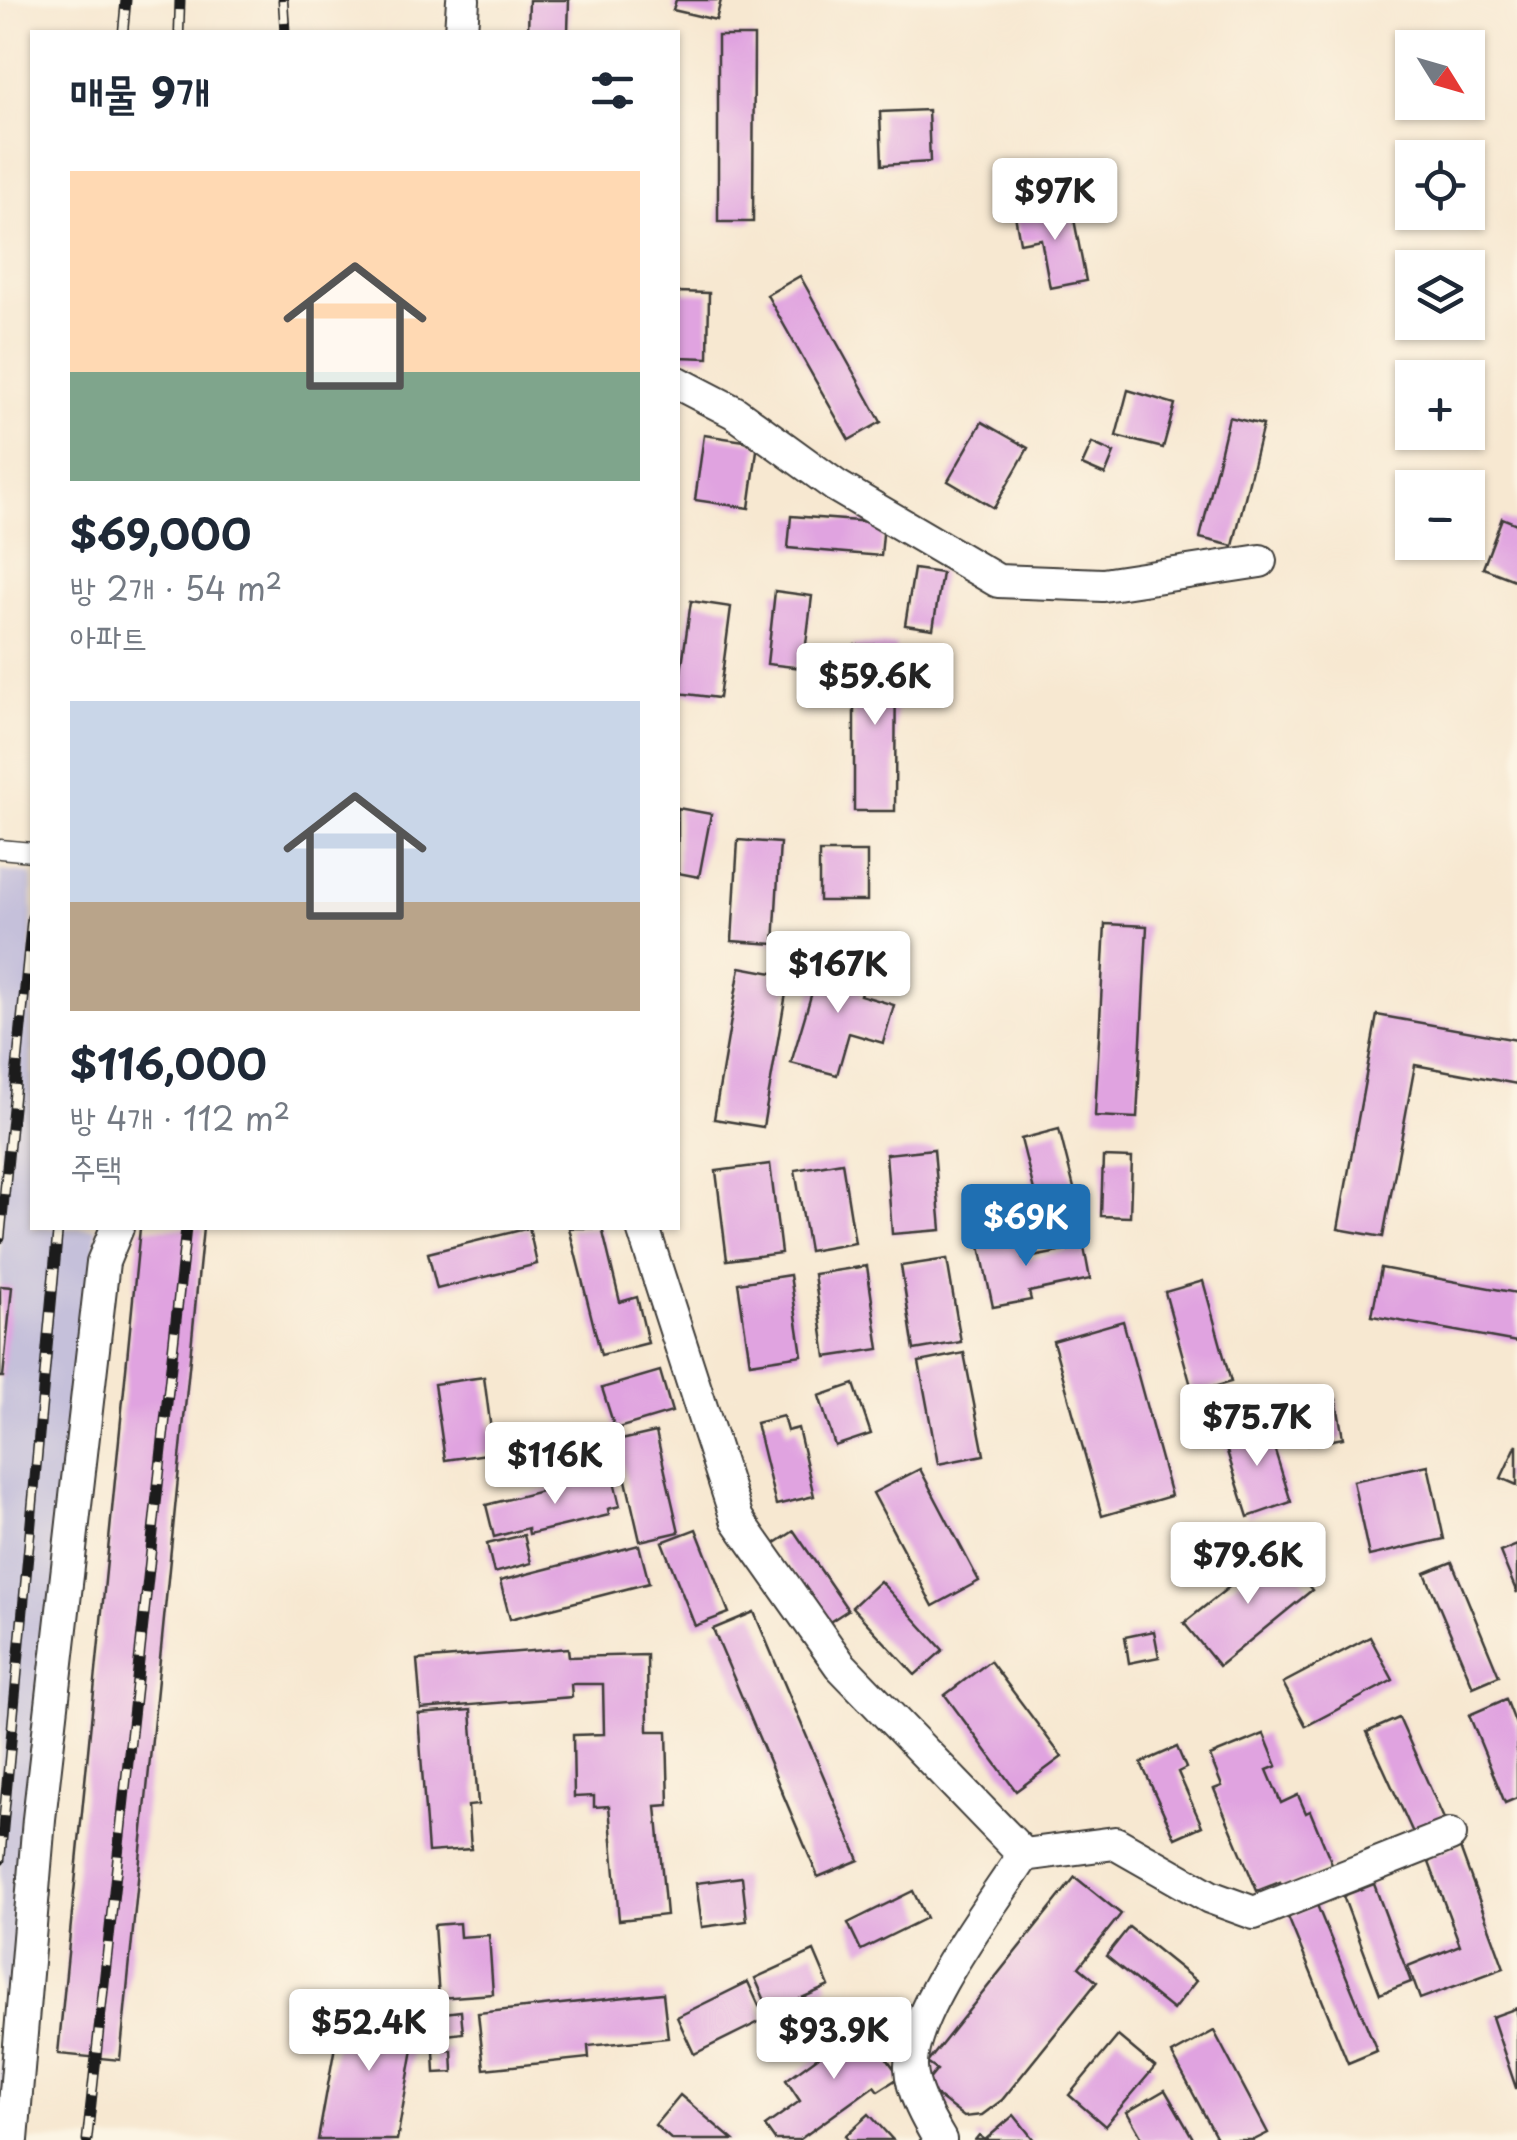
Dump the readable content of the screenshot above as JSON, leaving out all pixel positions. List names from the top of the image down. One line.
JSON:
{"north":"bottom right","page":{"map_buttons":["+","−"],"heading":"매물 9개","list":[{"name":"$69,000","note":"방 2개 · 54 m² · 아파트"},{"name":"$116,000","note":"방 4개 · 112 m² · 주택"}],"price":["$97K","$59.6K","$167K","$69K","$75.7K","$116K","$79.6K","$52.4K","$93.9K"]}}
